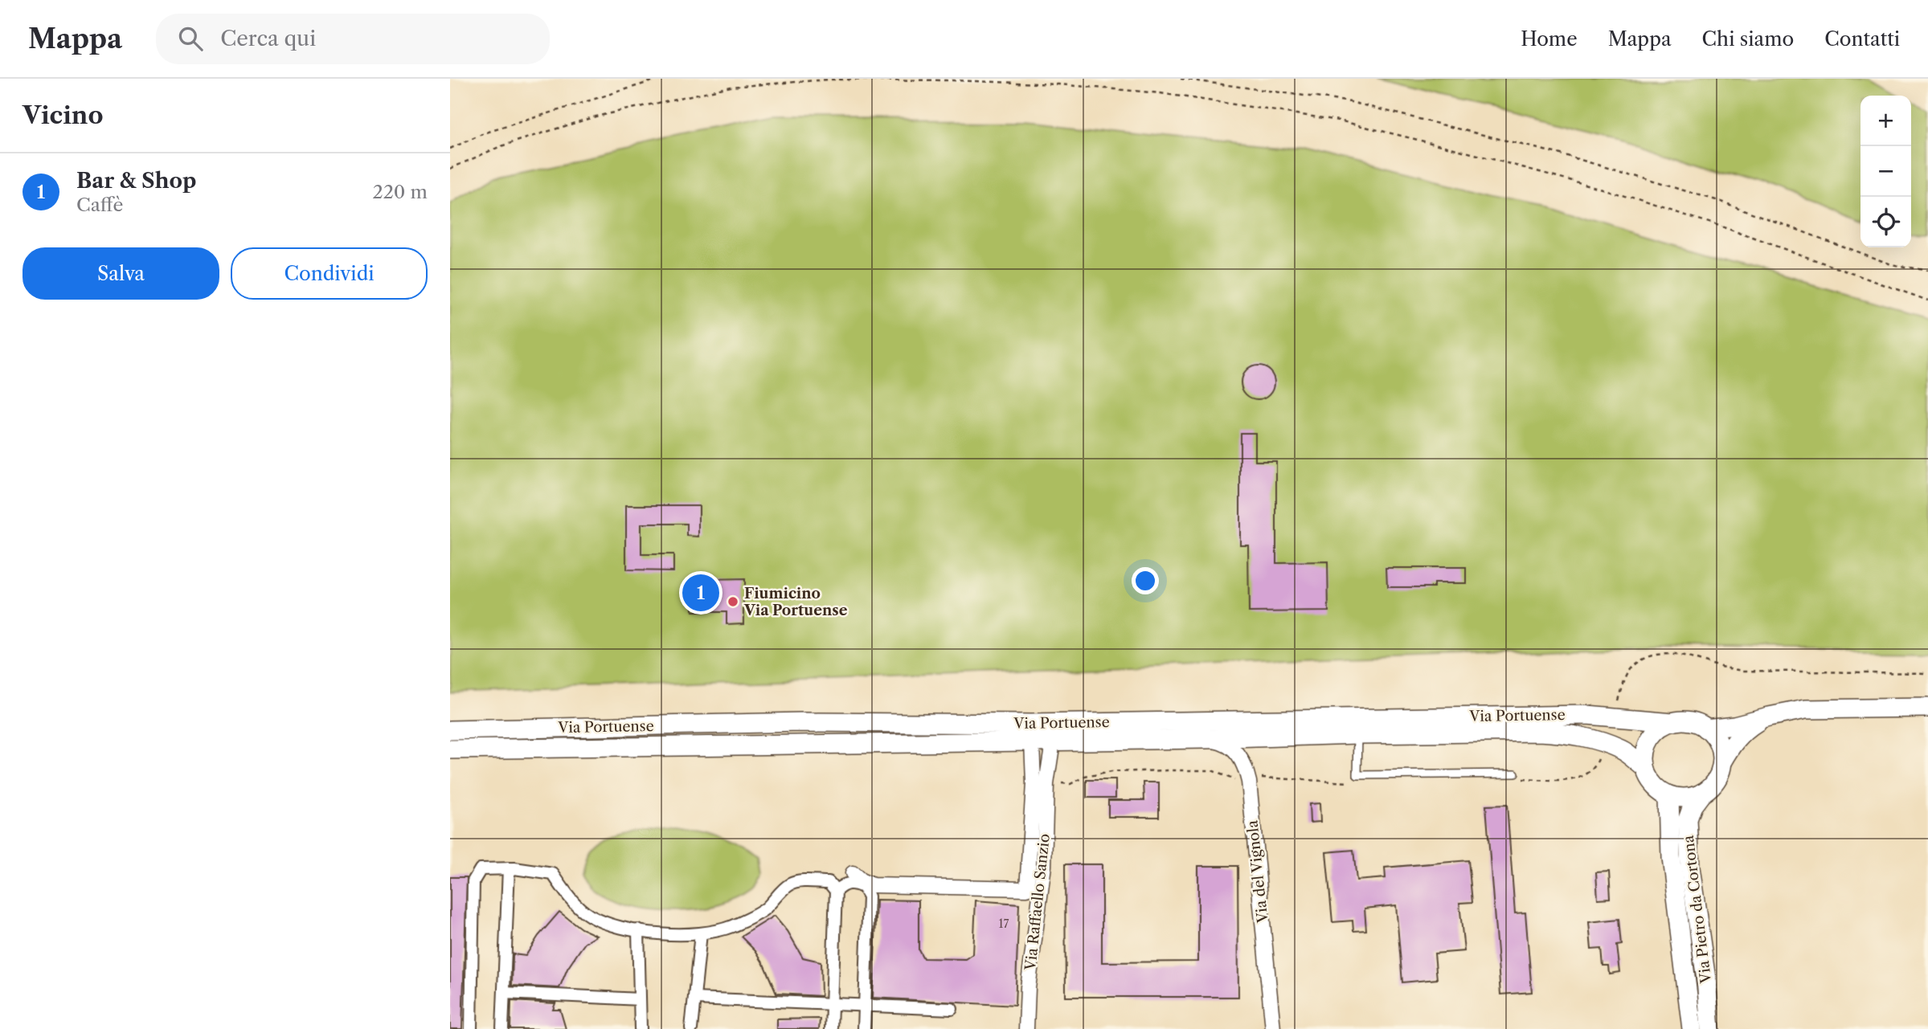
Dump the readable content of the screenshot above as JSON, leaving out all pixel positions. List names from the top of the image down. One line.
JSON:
{"streets":{"street":["Via Portuense","Via del Vignola","Via Raffaello Sanzio","Via Pietro da Cortona"]},"crossings":[["Via Portuense","Via del Vignola"],["Via Portuense","Via Raffaello Sanzio"],["Via Portuense","Via Pietro da Cortona"]],"places":["Fiumicino Via Portuense"],"house_numbers":["17"],"page":{"header":"Mappa","search":"Cerca qui","nav":["Home","Mappa","Chi siamo","Contatti"],"heading":"Vicino","map_buttons":["+","−"],"list":[{"mark":"1","name":"Bar & Shop","note":"Caffè","value":"220 m"}],"buttons":["Salva","Condividi"],"pins":"1"}}
